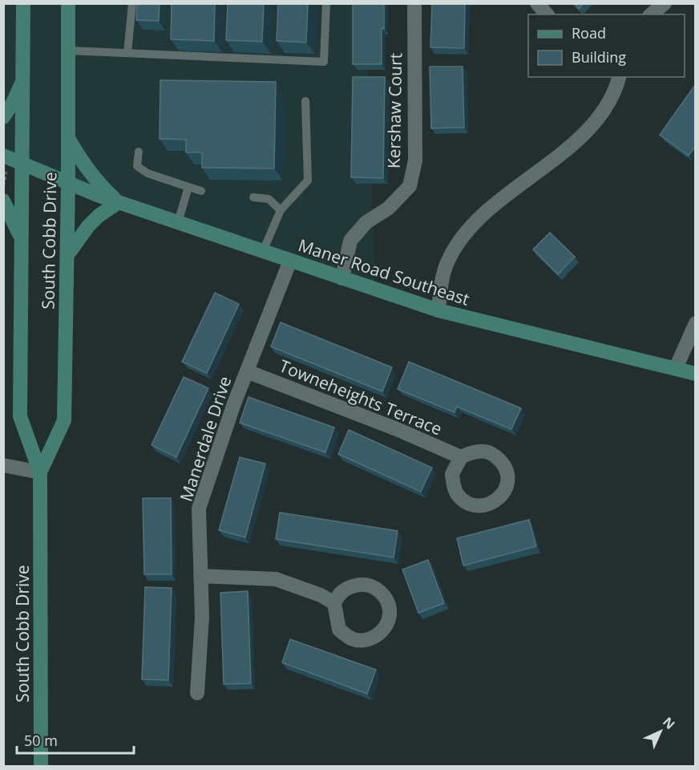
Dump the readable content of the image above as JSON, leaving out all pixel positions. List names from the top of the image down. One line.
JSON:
{"streets":{"main road":["South Cobb Drive","Maner Road Southeast"],"street":["Kershaw Court","Towneheights Terrace","Manerdale Drive"]},"crossings":[["Kershaw Court","Maner Road Southeast"],["South Cobb Drive","Maner Road Southeast"],["Maner Road Southeast","Manerdale Drive"],["Towneheights Terrace","Manerdale Drive"]],"legend":["Road","Building"],"scale_bar":"50 m","north":"top right"}
